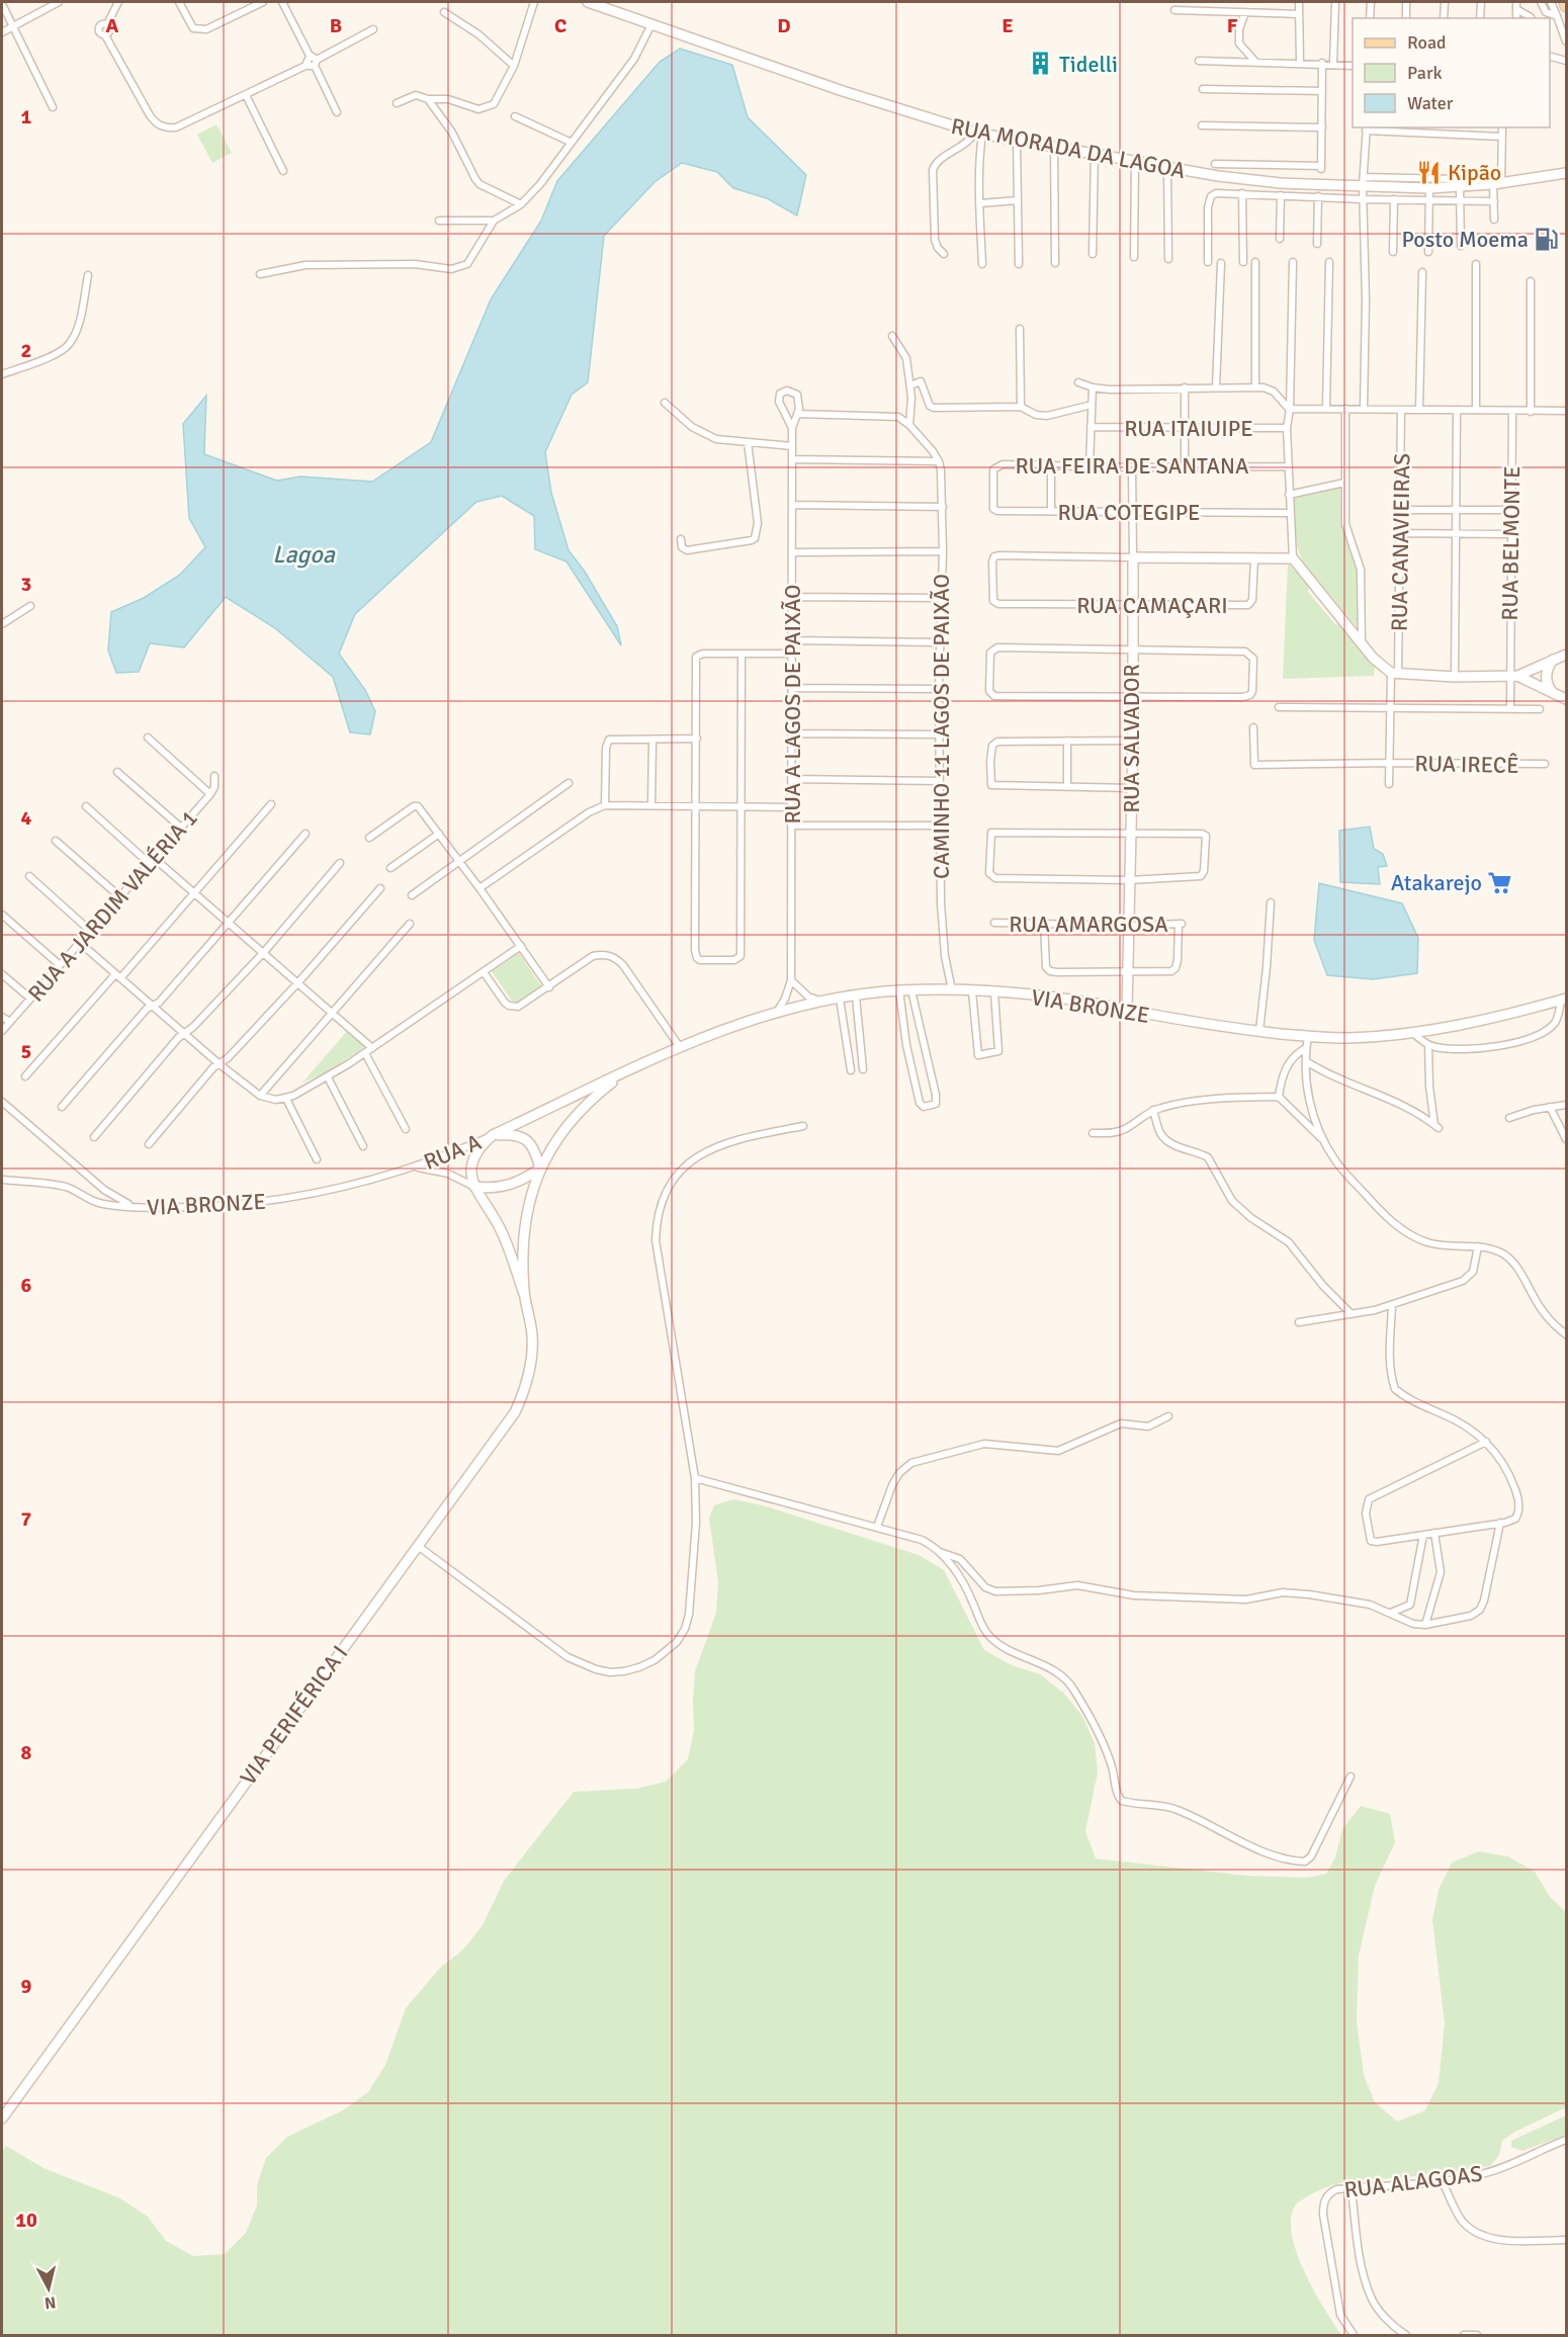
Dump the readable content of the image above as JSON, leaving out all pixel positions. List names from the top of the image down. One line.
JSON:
{"streets":{"main road":["RUA MORADA DA LAGOA","RUA SALVADOR","VIA BRONZE","VIA PERIFÉRICA I"],"street":["RUA ITAIUIPE","RUA FEIRA DE SANTANA","RUA COTEGIPE","RUA CANAVIEIRAS","RUA BELMONTE","RUA CAMAÇARI","RUA A LAGOS DE PAIXÃO","CAMINHO 11 LAGOS DE PAIXÃO","RUA IRECÊ","RUA A JARDIM VALÉRIA 1","RUA AMARGOSA","RUA A","RUA ALAGOAS"]},"crossings":[["RUA FEIRA DE SANTANA","RUA COTEGIPE"],["RUA FEIRA DE SANTANA","RUA SALVADOR"],["RUA COTEGIPE","RUA SALVADOR"],["RUA CANAVIEIRAS","RUA IRECÊ"],["RUA CAMAÇARI","RUA SALVADOR"],["RUA A LAGOS DE PAIXÃO","VIA BRONZE"],["CAMINHO 11 LAGOS DE PAIXÃO","VIA BRONZE"],["RUA SALVADOR","RUA AMARGOSA"],["RUA SALVADOR","VIA BRONZE"],["VIA BRONZE","RUA A"]],"water":["Lagoa"],"places":{"building":["Tidelli"],"restaurant":["Kipão"],"fuel station":["Posto Moema"],"supermarket":["Atakarejo"]},"legend":["Road","Park","Water"],"north":"bottom","grid":{"columns":["A","B","C","D","E","F"],"rows":["1","2","3","4","5","6","7","8","9","10"]}}
